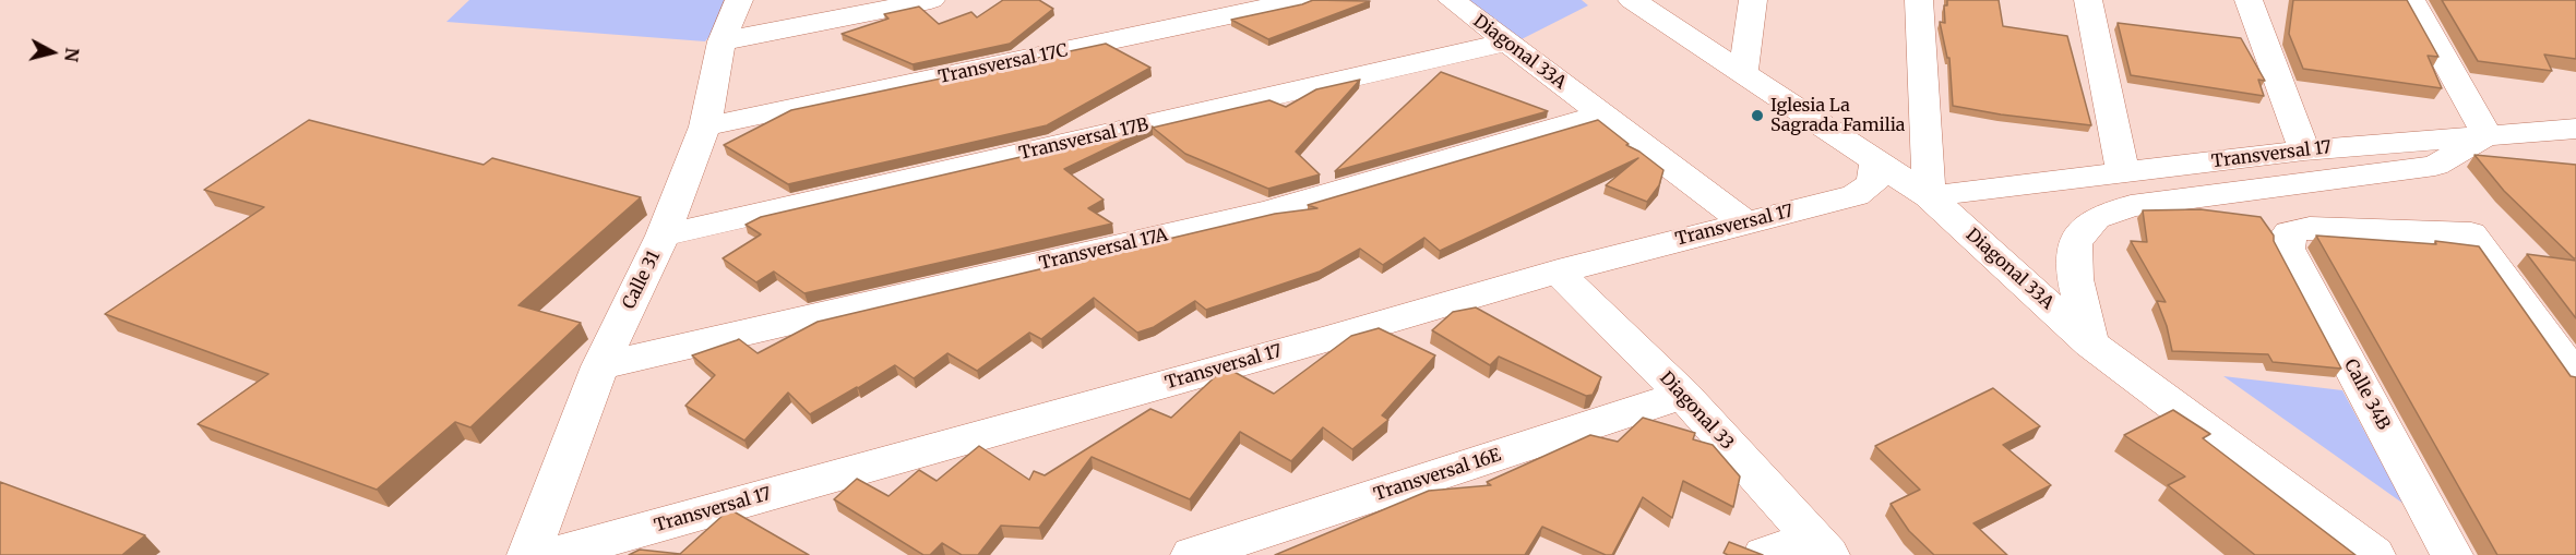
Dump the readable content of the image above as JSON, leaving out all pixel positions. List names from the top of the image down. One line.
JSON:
{"streets":{"street":["Diagonal 33A","Transversal 17C","Transversal 17B","Transversal 17","Transversal 17A","Calle 31","Calle 34B","Diagonal 33","Transversal 16E"]},"crossings":[["Diagonal 33A","Transversal 17B"],["Diagonal 33A","Transversal 17"],["Diagonal 33A","Transversal 17A"],["Transversal 17C","Calle 31"],["Transversal 17B","Calle 31"],["Transversal 17","Diagonal 33"],["Transversal 17A","Calle 31"],["Diagonal 33","Transversal 16E"]],"places":["Iglesia La Sagrada Familia"],"north":"right"}
